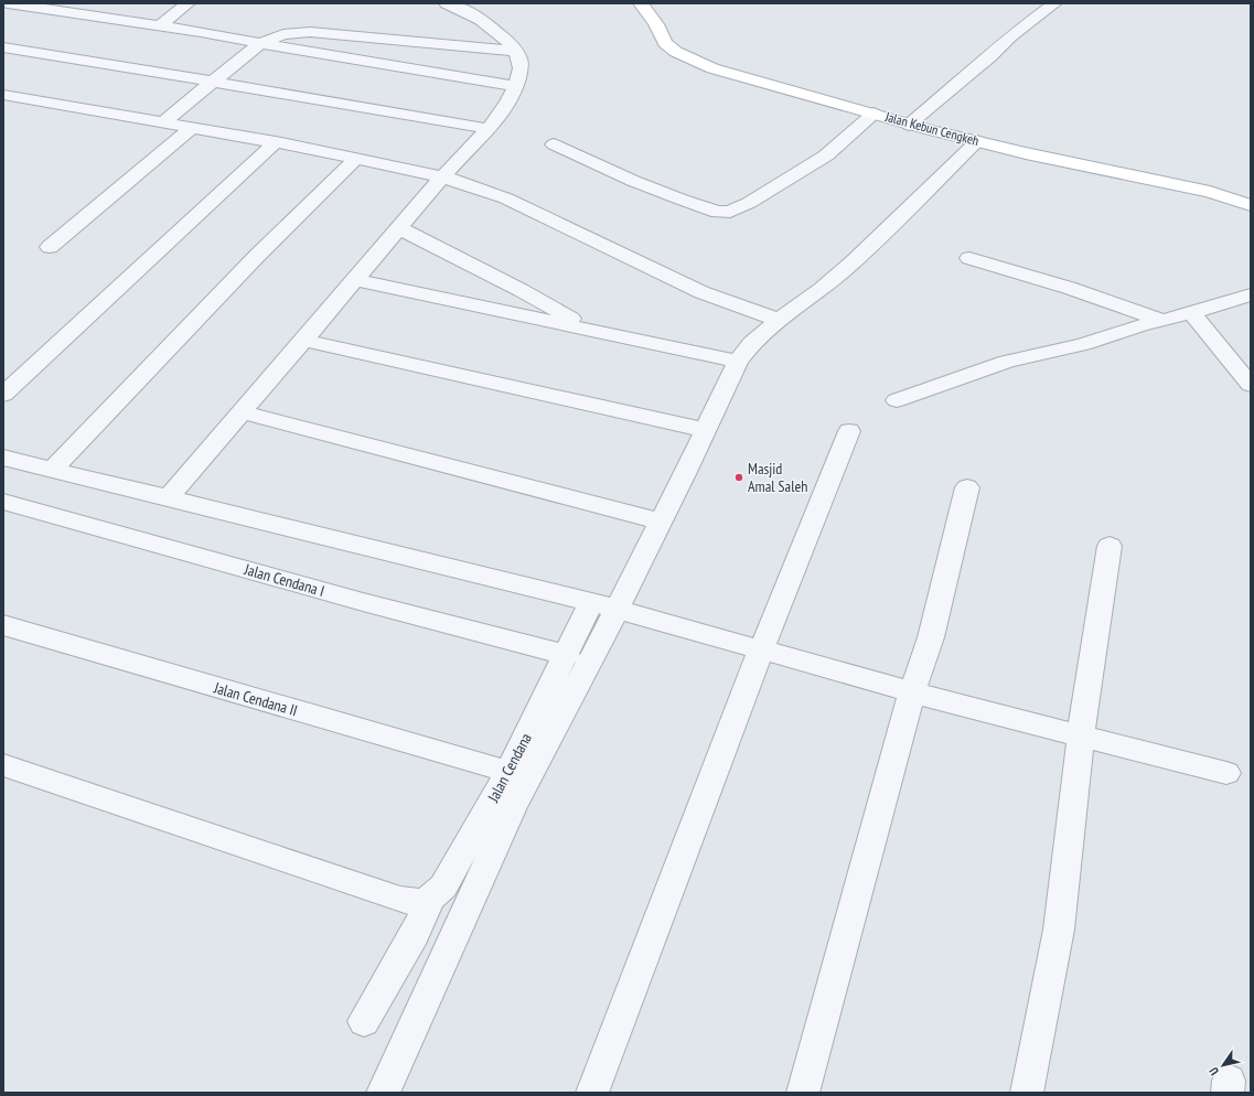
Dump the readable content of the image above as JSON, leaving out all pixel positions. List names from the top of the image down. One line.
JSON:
{"streets":{"street":["Jalan Kebun Cengkeh","Jalan Cendana I","Jalan Cendana II","Jalan Cendana"]},"crossings":[["Jalan Cendana I","Jalan Cendana"],["Jalan Cendana II","Jalan Cendana"]],"places":["Masjid Amal Saleh"],"north":"bottom left"}
